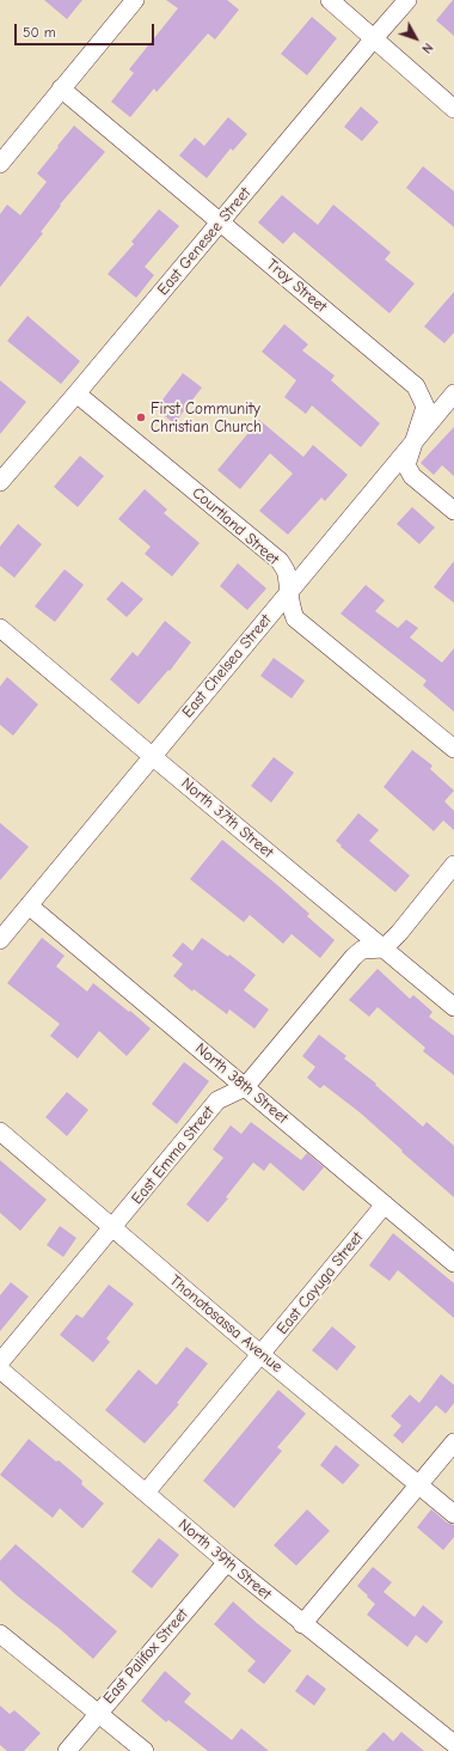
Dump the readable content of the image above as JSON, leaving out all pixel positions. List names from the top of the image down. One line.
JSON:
{"streets":{"street":["East Genesee Street","Troy Street","Courtland Street","East Chelsea Street","North 37th Street","North 38th Street","East Emma Street","East Cayuga Street","Thonotosassa Avenue","North 39th Street","East Palifox Street"]},"crossings":[["East Genesee Street","Troy Street"],["East Genesee Street","Courtland Street"],["Troy Street","East Chelsea Street"],["Courtland Street","East Chelsea Street"],["East Chelsea Street","North 37th Street"],["East Chelsea Street","North 38th Street"],["North 37th Street","East Emma Street"],["North 38th Street","East Emma Street"],["North 38th Street","East Cayuga Street"],["East Emma Street","Thonotosassa Avenue"],["East Cayuga Street","Thonotosassa Avenue"],["East Cayuga Street","North 39th Street"],["North 39th Street","East Palifox Street"]],"places":["First Community Christian Church"],"scale_bar":"50 m","north":"bottom right"}
